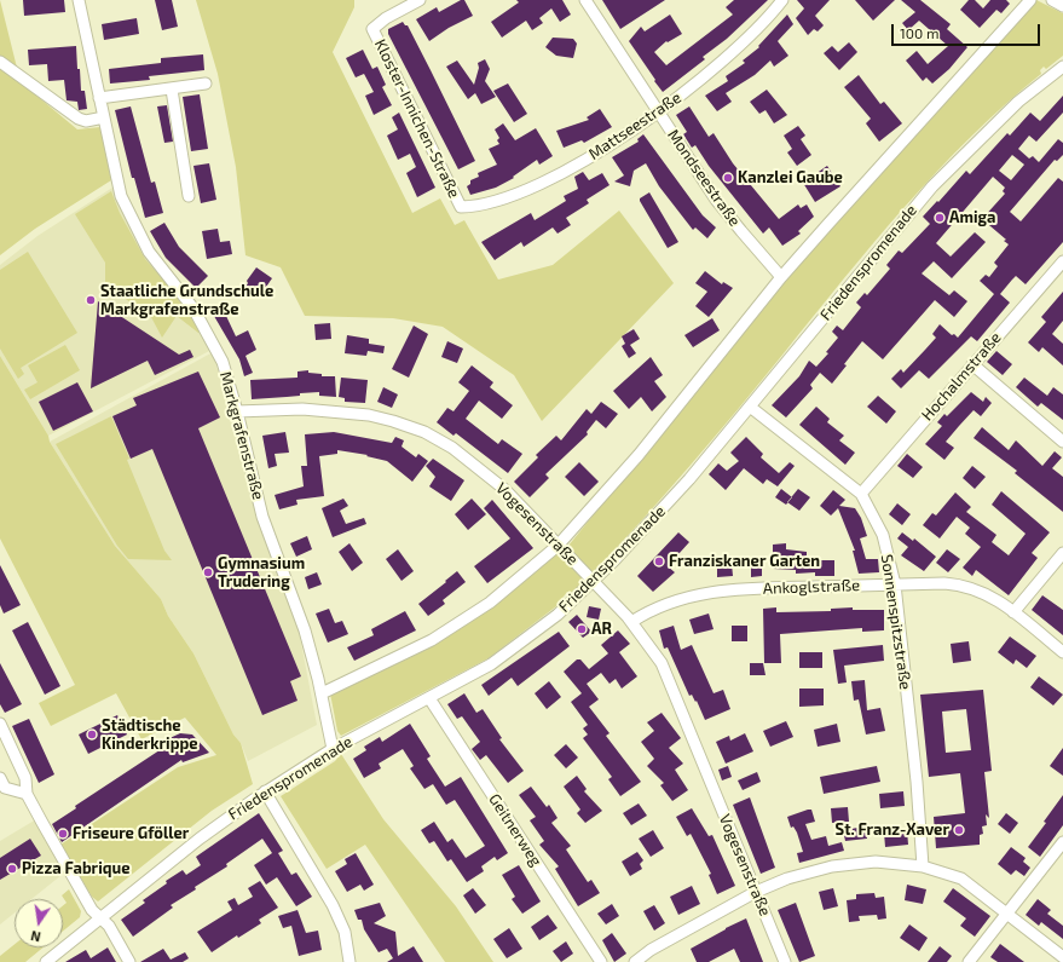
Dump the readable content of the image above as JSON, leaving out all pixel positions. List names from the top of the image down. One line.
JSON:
{"streets":{"street":["Kloster-Innichen-Straße","Mattseestraße","Mondseestraße","Friedenspromenade","Hochalmstraße","Markgrafenstraße","Vogesenstraße","Ankoglstraße","Sonnenspitzstraße","Geitnerweg"]},"crossings":[["Kloster-Innichen-Straße","Mattseestraße"],["Mattseestraße","Mondseestraße"],["Friedenspromenade","Markgrafenstraße"],["Friedenspromenade","Vogesenstraße"],["Friedenspromenade","Sonnenspitzstraße"],["Friedenspromenade","Geitnerweg"],["Hochalmstraße","Sonnenspitzstraße"],["Markgrafenstraße","Vogesenstraße"],["Vogesenstraße","Ankoglstraße"],["Ankoglstraße","Sonnenspitzstraße"]],"places":["Kanzlei Gaube","Amiga","Staatliche Grundschule Markgrafenstraße","Franziskaner Garten","Gymnasium Trudering","AR","Städtische Kinderkrippe","St. Franz-Xaver","Friseure Gföller","Pizza Fabrique"],"scale_bar":"100 m","north":"bottom"}
